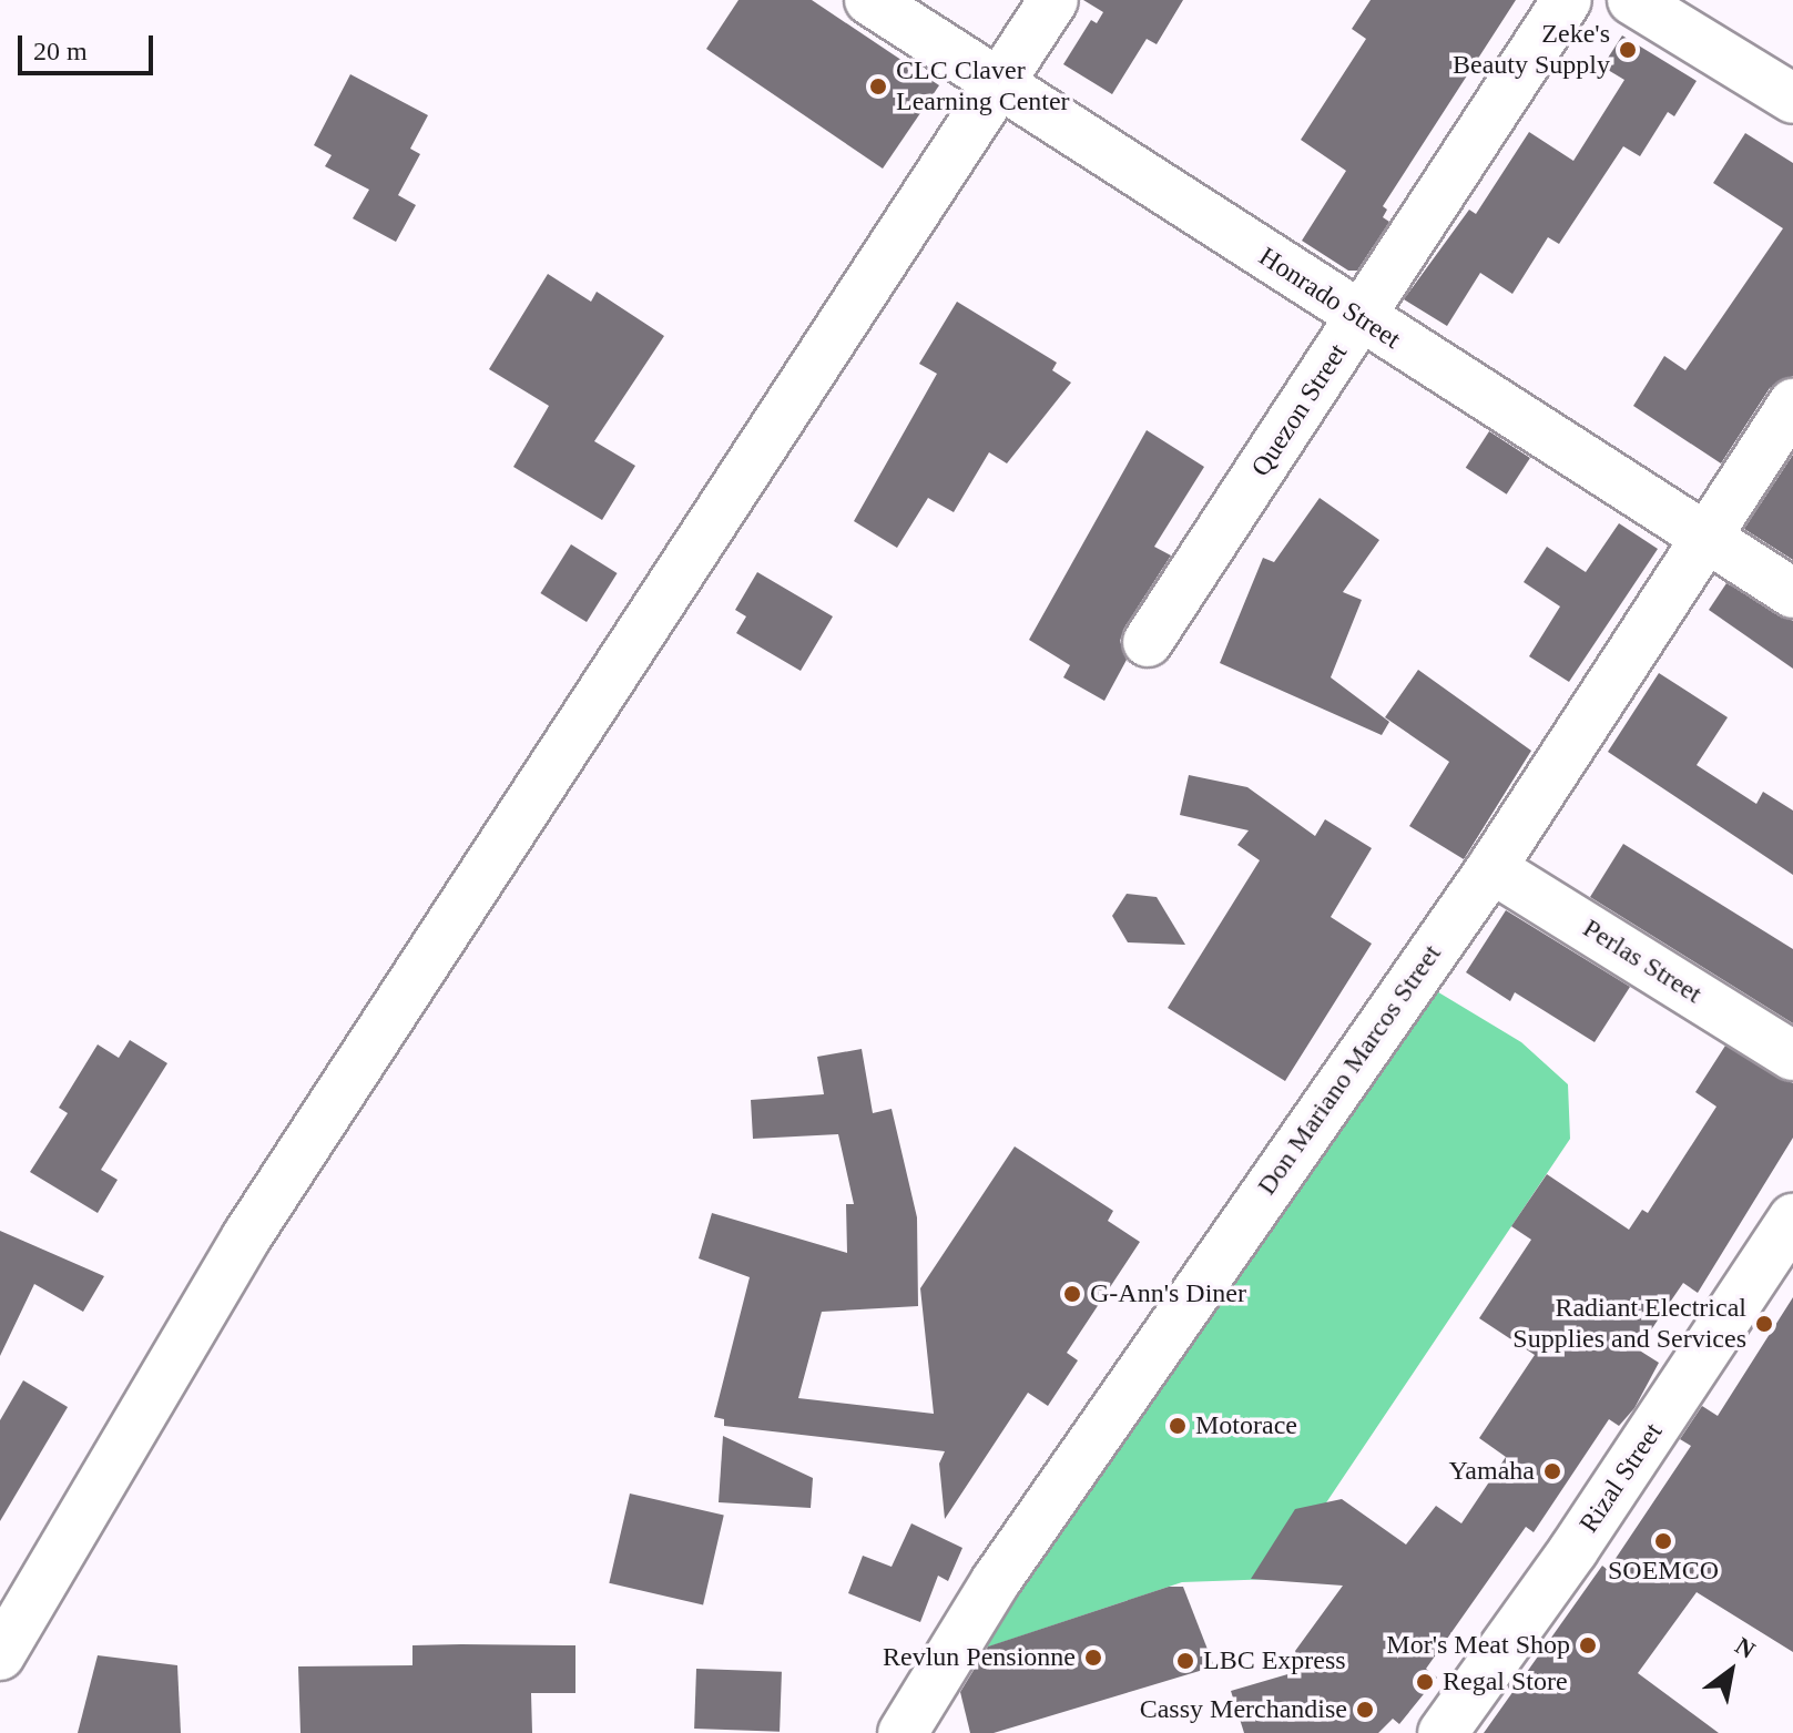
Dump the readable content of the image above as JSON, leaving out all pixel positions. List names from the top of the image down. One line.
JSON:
{"streets":{"street":["Honrado Street","Quezon Street","Perlas Street","Don Mariano Marcos Street","Rizal Street"]},"crossings":[["Honrado Street","Quezon Street"],["Honrado Street","Don Mariano Marcos Street"],["Perlas Street","Don Mariano Marcos Street"]],"places":["Zeke's Beauty Supply","CLC Claver Learning Center","G-Ann's Diner","Radiant Electrical Supplies and Services","Motorace","Yamaha","SOEMCO","Mor's Meat Shop","Revlun Pensionne","LBC Express","Regal Store","Cassy Merchandise"],"scale_bar":"20 m","north":"top right"}
